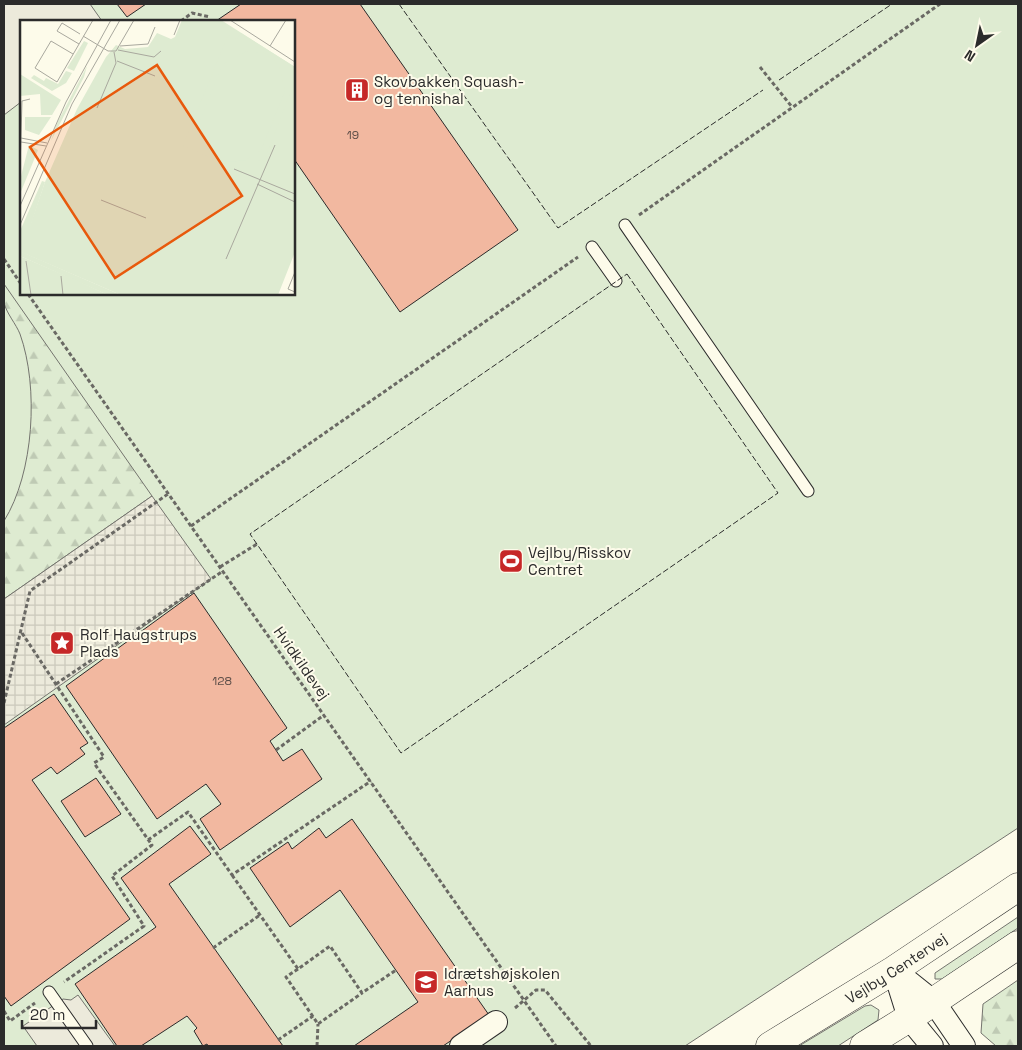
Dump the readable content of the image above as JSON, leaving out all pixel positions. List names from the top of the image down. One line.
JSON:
{"streets":{"street":["Vejlby Centervej"],"path":["Hvidkildevej"]},"places":{"building":["Skovbakken Squash- og tennishal"],"sports":["Vejlby/Risskov Centret"],"place":["Rolf Haugstrups Plads"],"school or university":["Idrætshøjskolen Aarhus"]},"house_numbers":["19","128"],"scale_bar":"20 m","north":"bottom left"}
